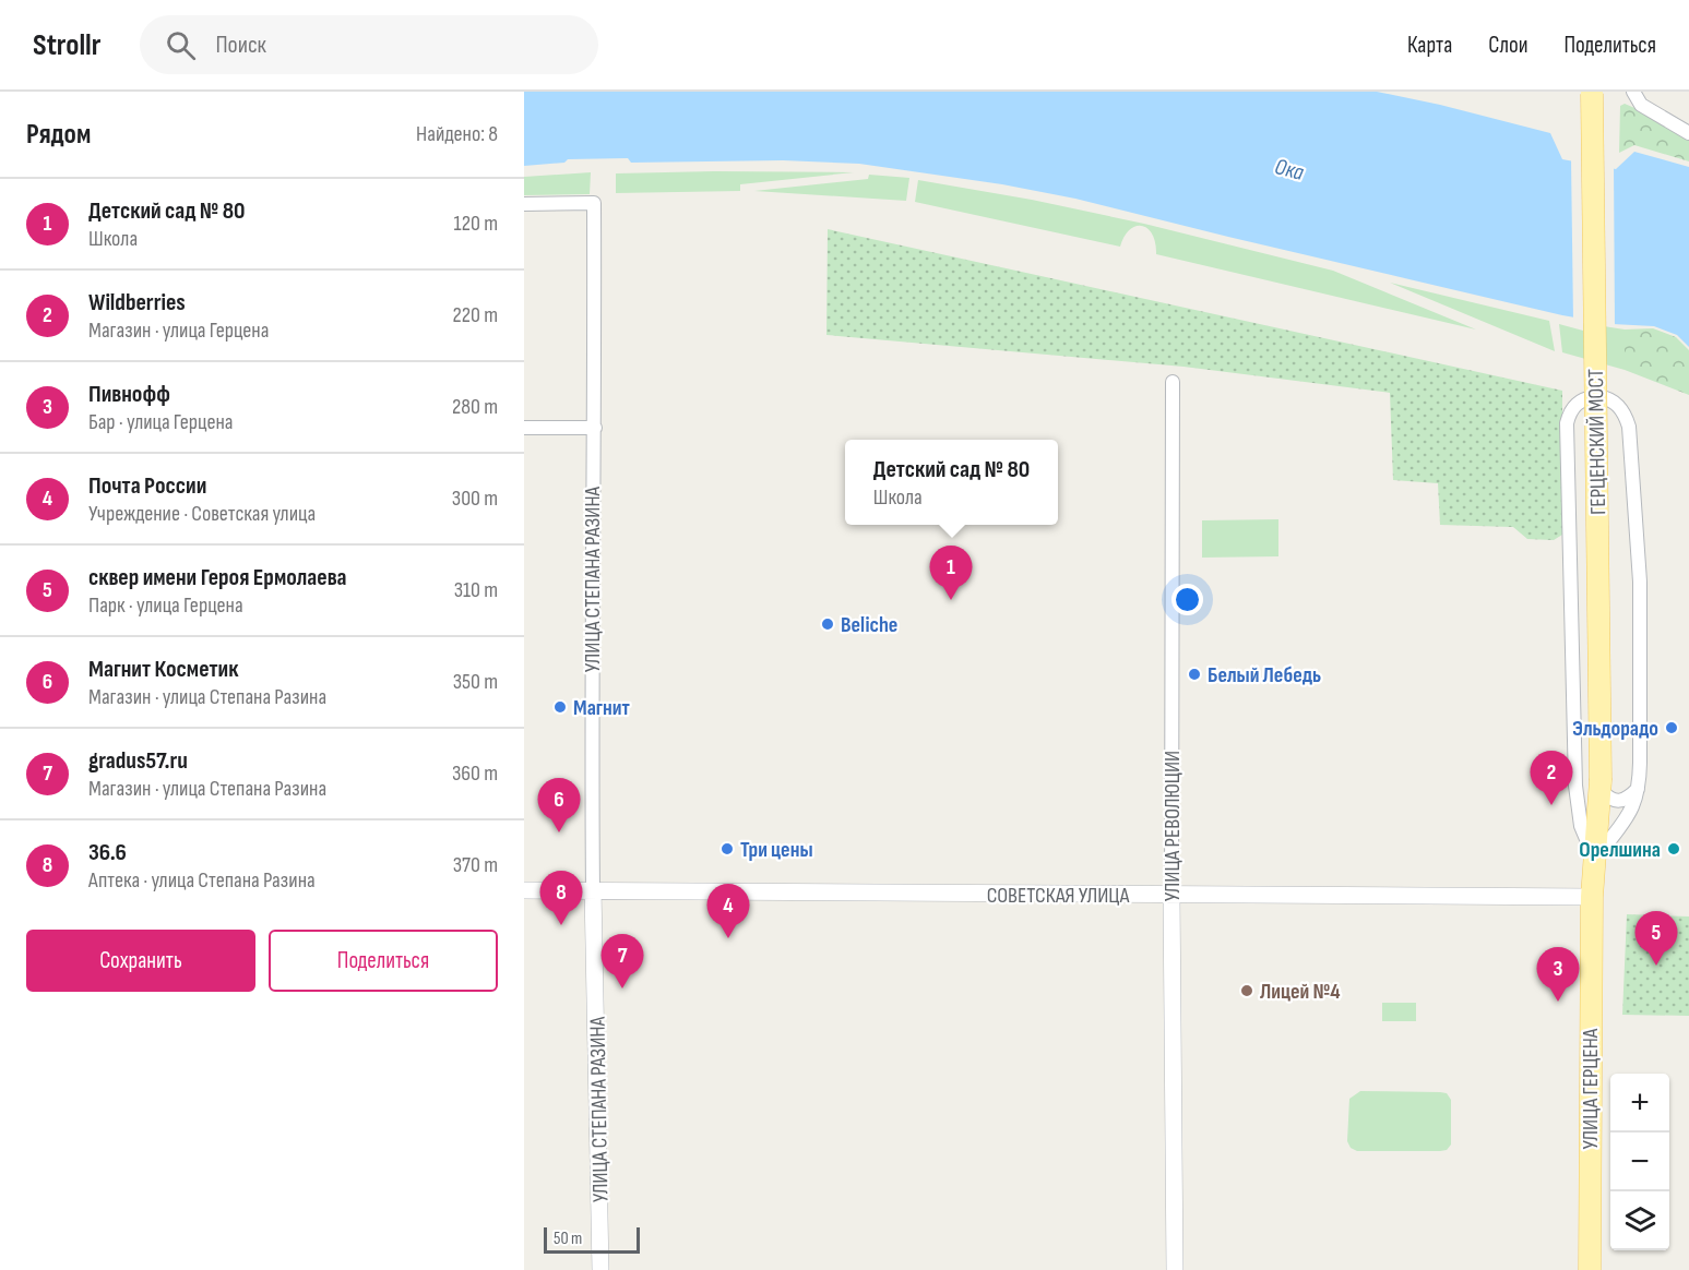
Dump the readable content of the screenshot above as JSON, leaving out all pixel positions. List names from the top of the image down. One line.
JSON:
{"streets":{"main road":["ГЕРЦЕНСКИЙ МОСТ","УЛИЦА ГЕРЦЕНА"],"street":["УЛИЦА СТЕПАНА РАЗИНА","УЛИЦА РЕВОЛЮЦИИ","СОВЕТСКАЯ УЛИЦА"]},"crossings":[["ГЕРЦЕНСКИЙ МОСТ","УЛИЦА ГЕРЦЕНА"],["УЛИЦА СТЕПАНА РАЗИНА","СОВЕТСКАЯ УЛИЦА"],["УЛИЦА РЕВОЛЮЦИИ","СОВЕТСКАЯ УЛИЦА"],["СОВЕТСКАЯ УЛИЦА","УЛИЦА ГЕРЦЕНА"]],"water":["Ока"],"places":["Beliche","Белый Лебедь","Магнит","Эльдорадо","Три цены","Орелшина","Лицей №4"],"scale_bar":"50 m","page":{"header":"Strollr","search":"Поиск","nav":["Карта","Слои","Поделиться"],"heading":["Рядом","Найдено: 8"],"list":[{"mark":"1","name":"Детский сад № 80","note":"Школа","value":"120 m"},{"mark":"2","name":"Wildberries","note":"Магазин · улица Герцена","value":"220 m"},{"mark":"3","name":"Пивнофф","note":"Бар · улица Герцена","value":"280 m"},{"mark":"4","name":"Почта России","note":"Учреждение · Советская улица","value":"300 m"},{"mark":"5","name":"сквер имени Героя Ермолаева","note":"Парк · улица Герцена","value":"310 m"},{"mark":"6","name":"Магнит Косметик","note":"Магазин · улица Степана Разина","value":"350 m"},{"mark":"7","name":"gradus57.ru","note":"Магазин · улица Степана Разина","value":"360 m"},{"mark":"8","name":"36.6","note":"Аптека · улица Степана Разина","value":"370 m"}],"popup":["Детский сад № 80","Школа"],"pins":["1","2","6","8","4","5","7","3"],"buttons":["Сохранить","Поделиться"],"map_buttons":["+","−"],"scale":"50 m"}}
